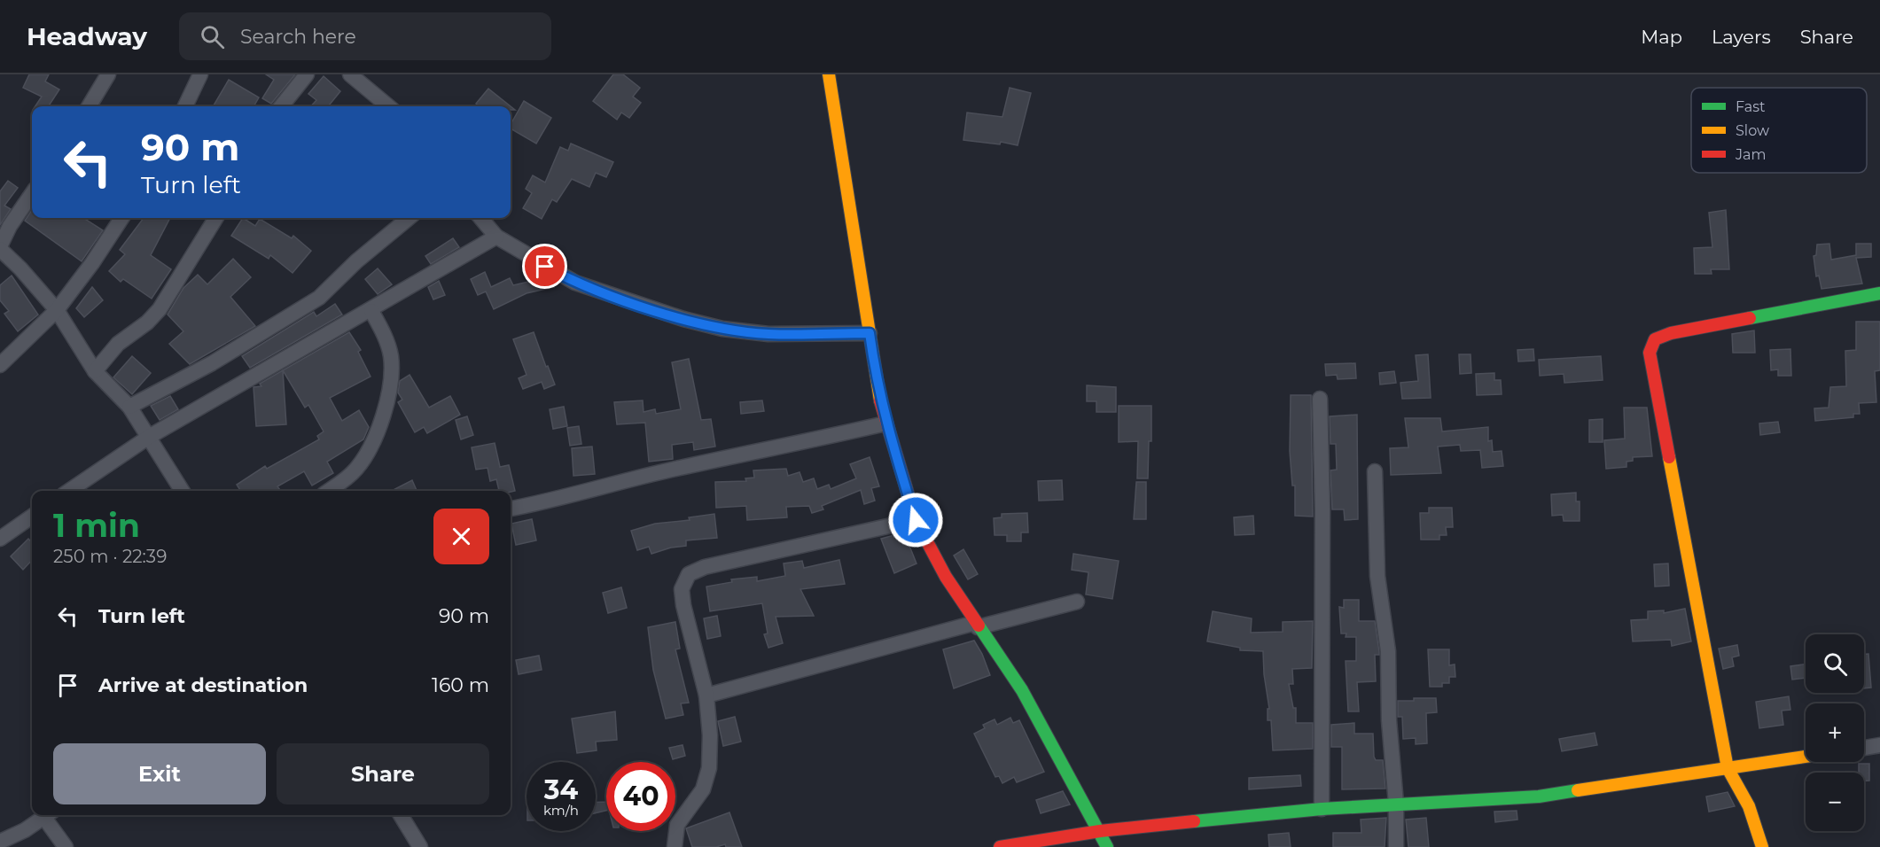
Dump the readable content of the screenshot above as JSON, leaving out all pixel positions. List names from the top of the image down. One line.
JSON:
{"legend":["Fast","Slow","Jam"],"page":{"header":"Headway","search":"Search here","nav":["Map","Layers","Share"],"turn":["90 m","Turn left"],"heading":["1 min","250 m · 22:39"],"list":[{"name":"Turn left","value":"90 m"},{"name":"Arrive at destination","value":"160 m"}],"map_buttons":["+","−"],"buttons":["Exit","Share"],"speed":"34 km/h","limit":"40"}}
